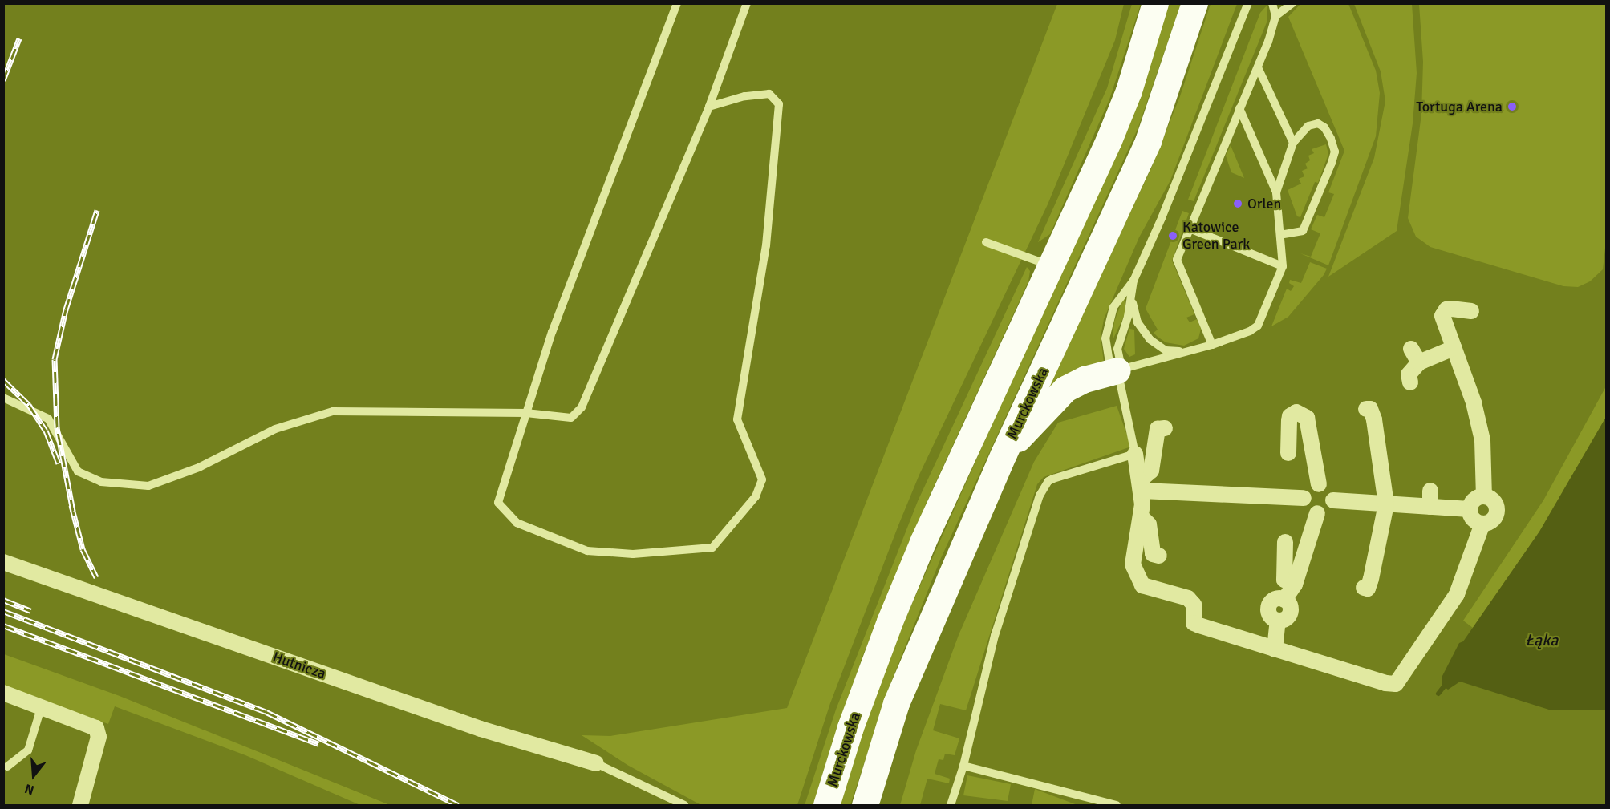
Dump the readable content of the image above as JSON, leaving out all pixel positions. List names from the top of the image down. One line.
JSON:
{"streets":{"highway":["Murckowska"],"street":["Hutnicza"]},"water":["Łąka"],"places":["Tortuga Arena","Orlen","Katowice Green Park"],"north":"bottom"}
